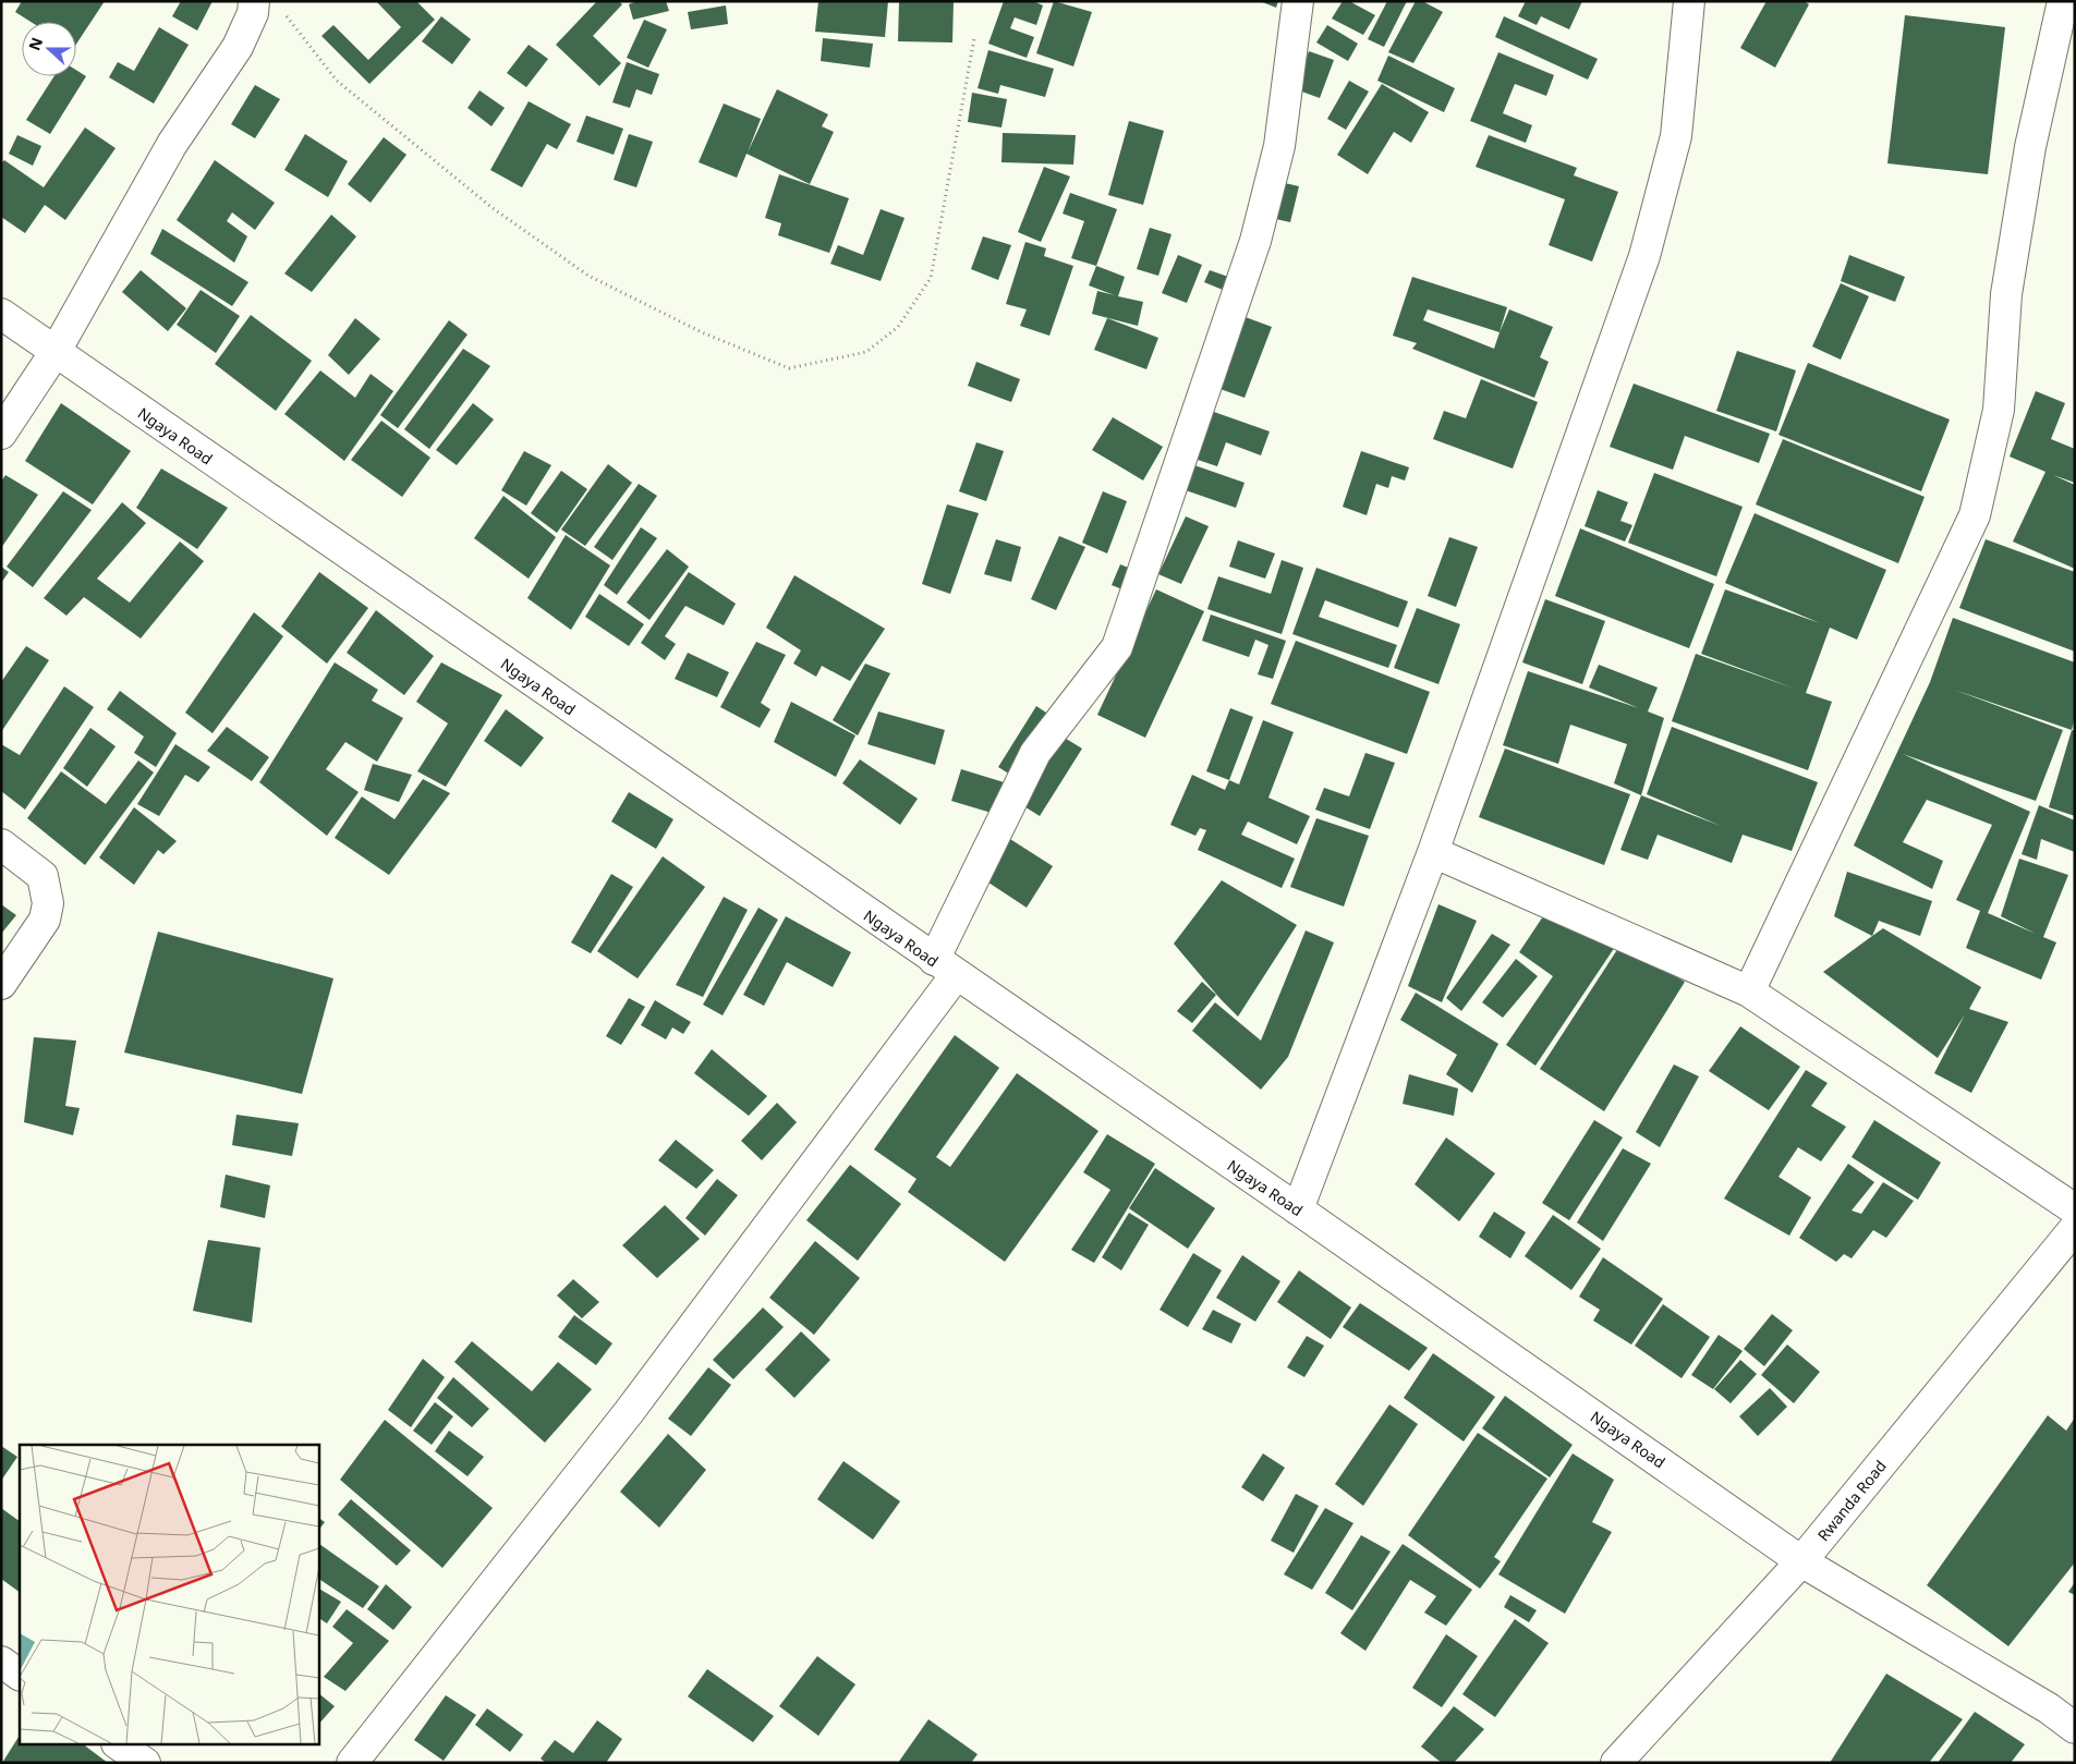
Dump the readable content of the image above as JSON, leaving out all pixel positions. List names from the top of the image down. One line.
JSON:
{"streets":{"main road":["Ngaya Road","Rwanda Road"]},"crossings":[["Ngaya Road","Rwanda Road"]],"north":"left"}
